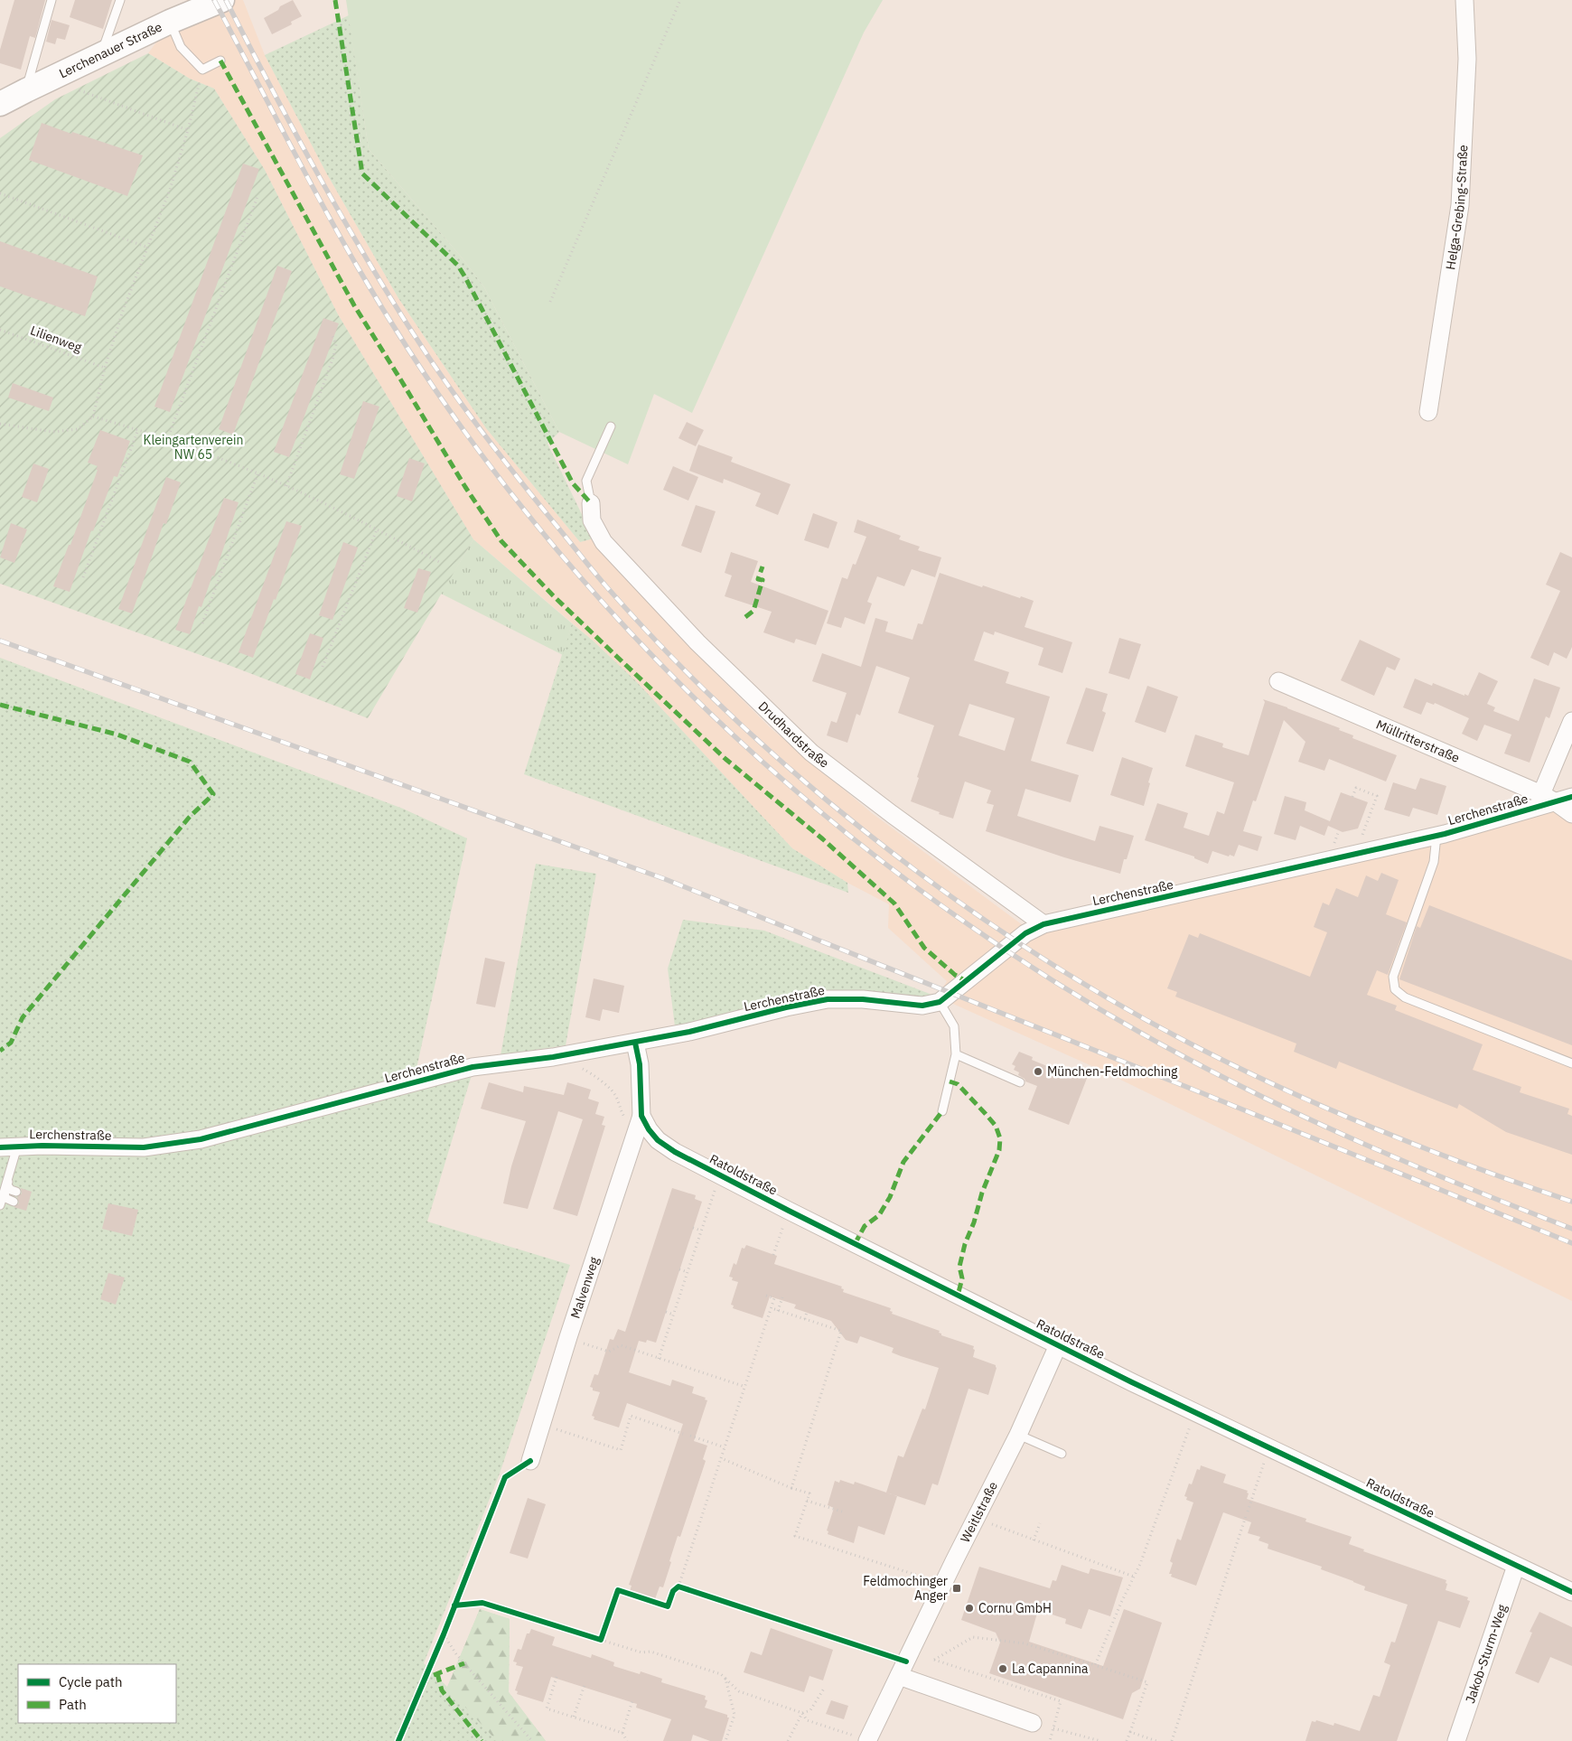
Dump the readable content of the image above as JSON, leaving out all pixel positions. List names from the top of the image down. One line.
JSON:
{"streets":{"main road":["Lerchenauer Straße"],"street":["Helga-Grebing-Straße","Drudhardstraße","Müllritterstraße","Lerchenstraße","Ratoldstraße","Malvenweg","Weitlstraße","Jakob-Sturm-Weg"],"path":["Lilienweg"]},"crossings":[["Drudhardstraße","Lerchenstraße"],["Müllritterstraße","Lerchenstraße"],["Lerchenstraße","Ratoldstraße"],["Ratoldstraße","Malvenweg"],["Ratoldstraße","Weitlstraße"],["Ratoldstraße","Jakob-Sturm-Weg"]],"parks":["Kleingartenverein NW 65"],"places":{"other":["München-Feldmoching","Cornu GmbH","La Capannina"],"transit":["Feldmochinger Anger"]},"legend":["Cycle path","Path"]}
